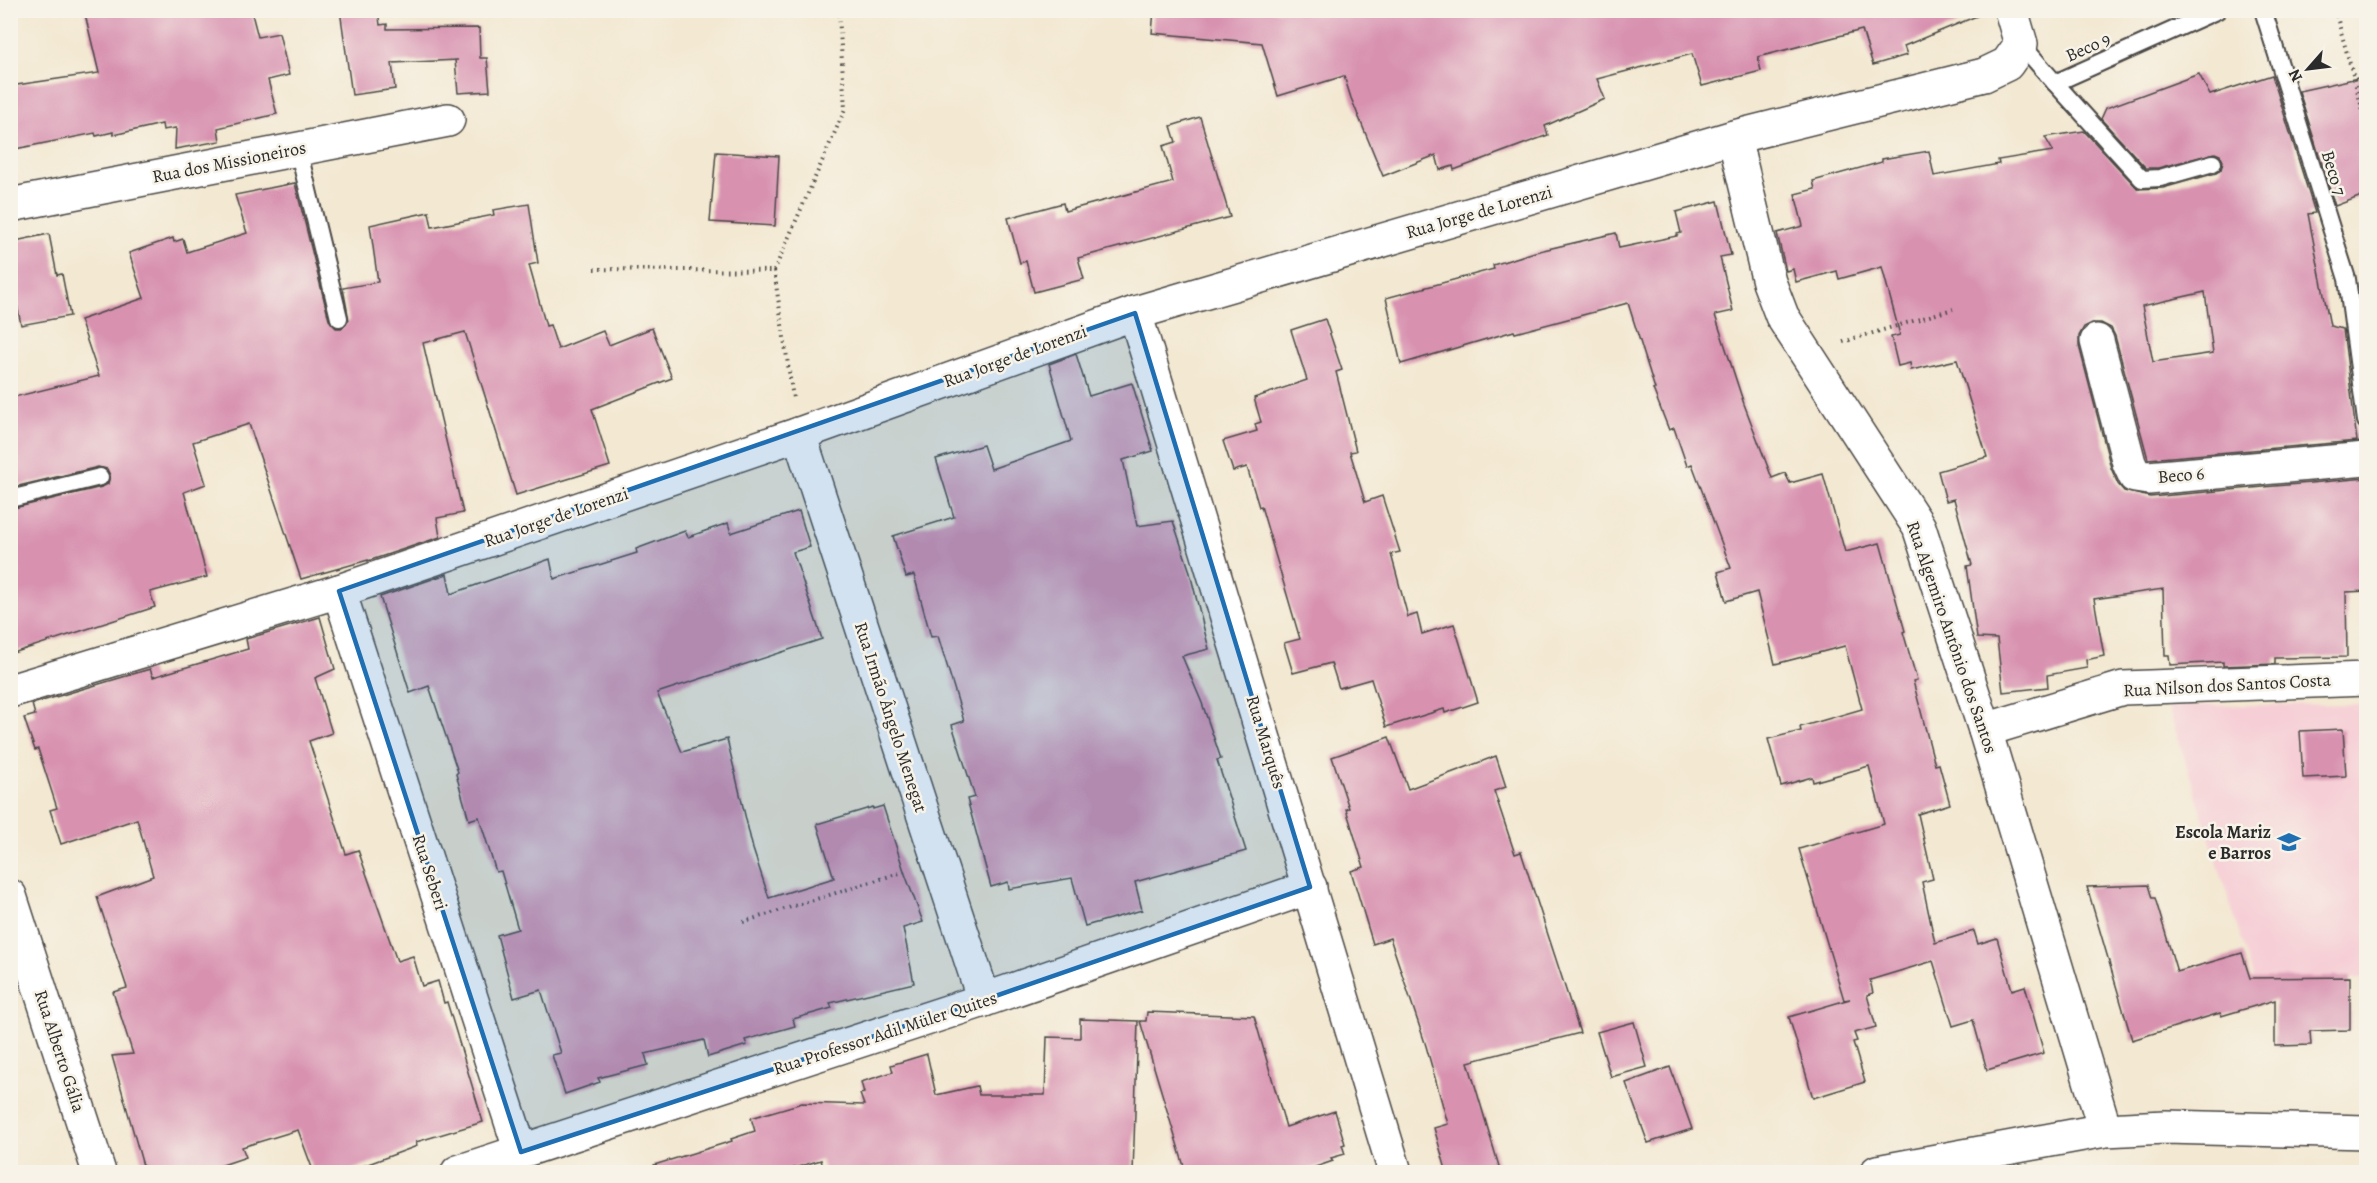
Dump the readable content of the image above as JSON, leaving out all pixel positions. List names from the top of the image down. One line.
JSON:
{"streets":{"street":["Rua dos Missioneiros","Rua Jorge de Lorenzi","Beco 6","Rua Algemiro Antônio dos Santos","Rua Nilson dos Santos Costa","Rua Irmão Ângelo Menegat","Rua Marquês","Rua Seberi","Rua Professor Adil Müler Quites","Rua Alberto Gália"],"lane":["Beco 9","Beco 7"]},"crossings":[["Beco 9","Rua Jorge de Lorenzi"],["Rua Jorge de Lorenzi","Rua Algemiro Antônio dos Santos"],["Rua Jorge de Lorenzi","Rua Irmão Ângelo Menegat"],["Rua Jorge de Lorenzi","Rua Marquês"],["Rua Jorge de Lorenzi","Rua Seberi"],["Rua Algemiro Antônio dos Santos","Rua Nilson dos Santos Costa"],["Rua Irmão Ângelo Menegat","Rua Professor Adil Müler Quites"],["Rua Marquês","Rua Professor Adil Müler Quites"],["Rua Seberi","Rua Professor Adil Müler Quites"]],"places":{"school or university":["Escola Mariz e Barros"]},"north":"bottom left"}
